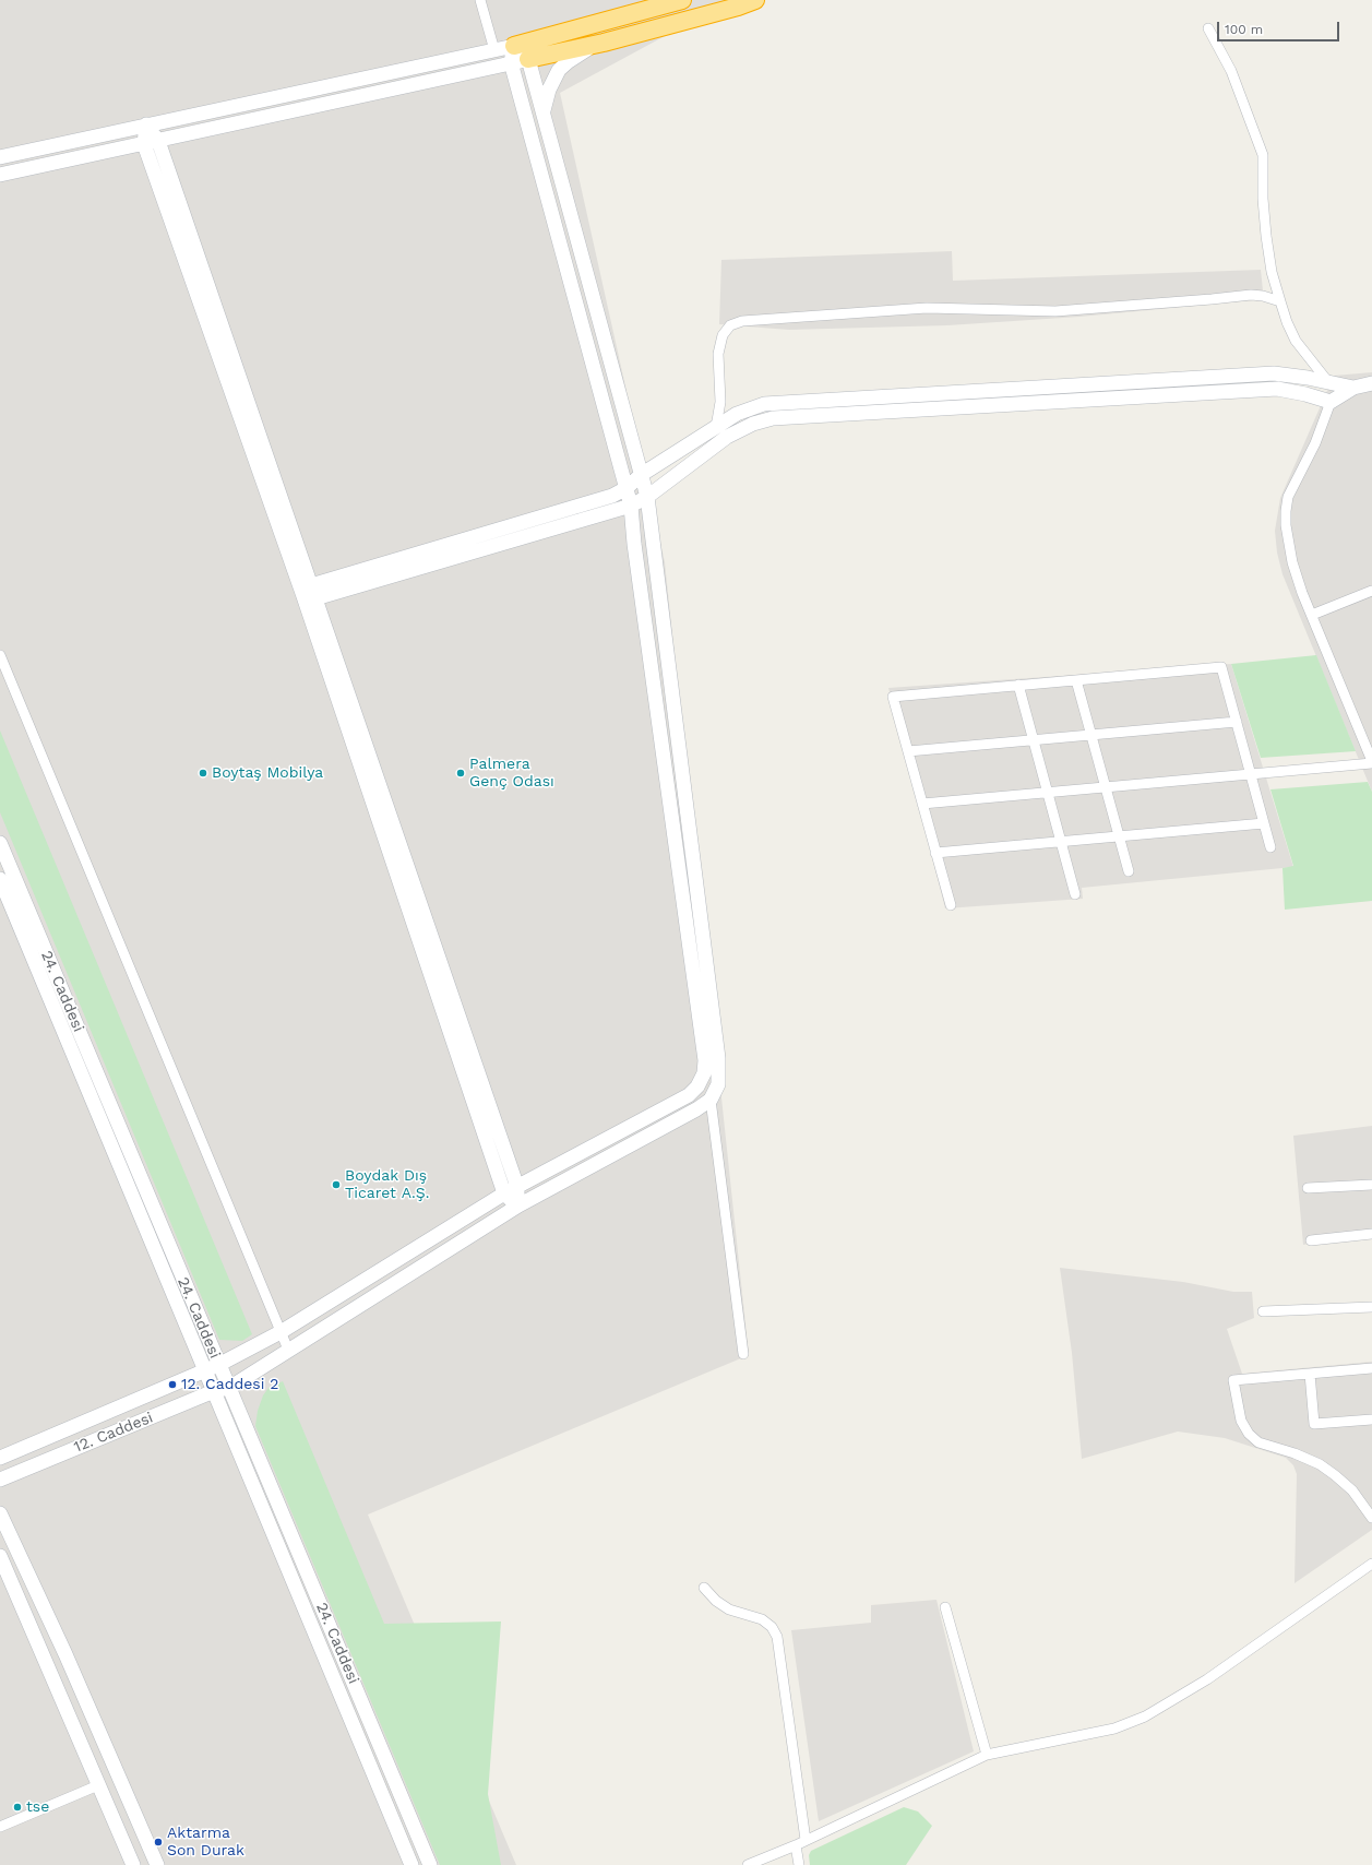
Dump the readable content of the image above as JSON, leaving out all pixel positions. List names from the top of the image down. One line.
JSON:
{"streets":{"street":["24. Caddesi","12. Caddesi"]},"crossings":[["24. Caddesi","12. Caddesi"]],"places":["Boytaş Mobilya","Palmera Genç Odası","Boydak Dış Ticaret A.Ş.","12. Caddesi 2","tse","Aktarma Son Durak"],"scale_bar":"100 m"}
